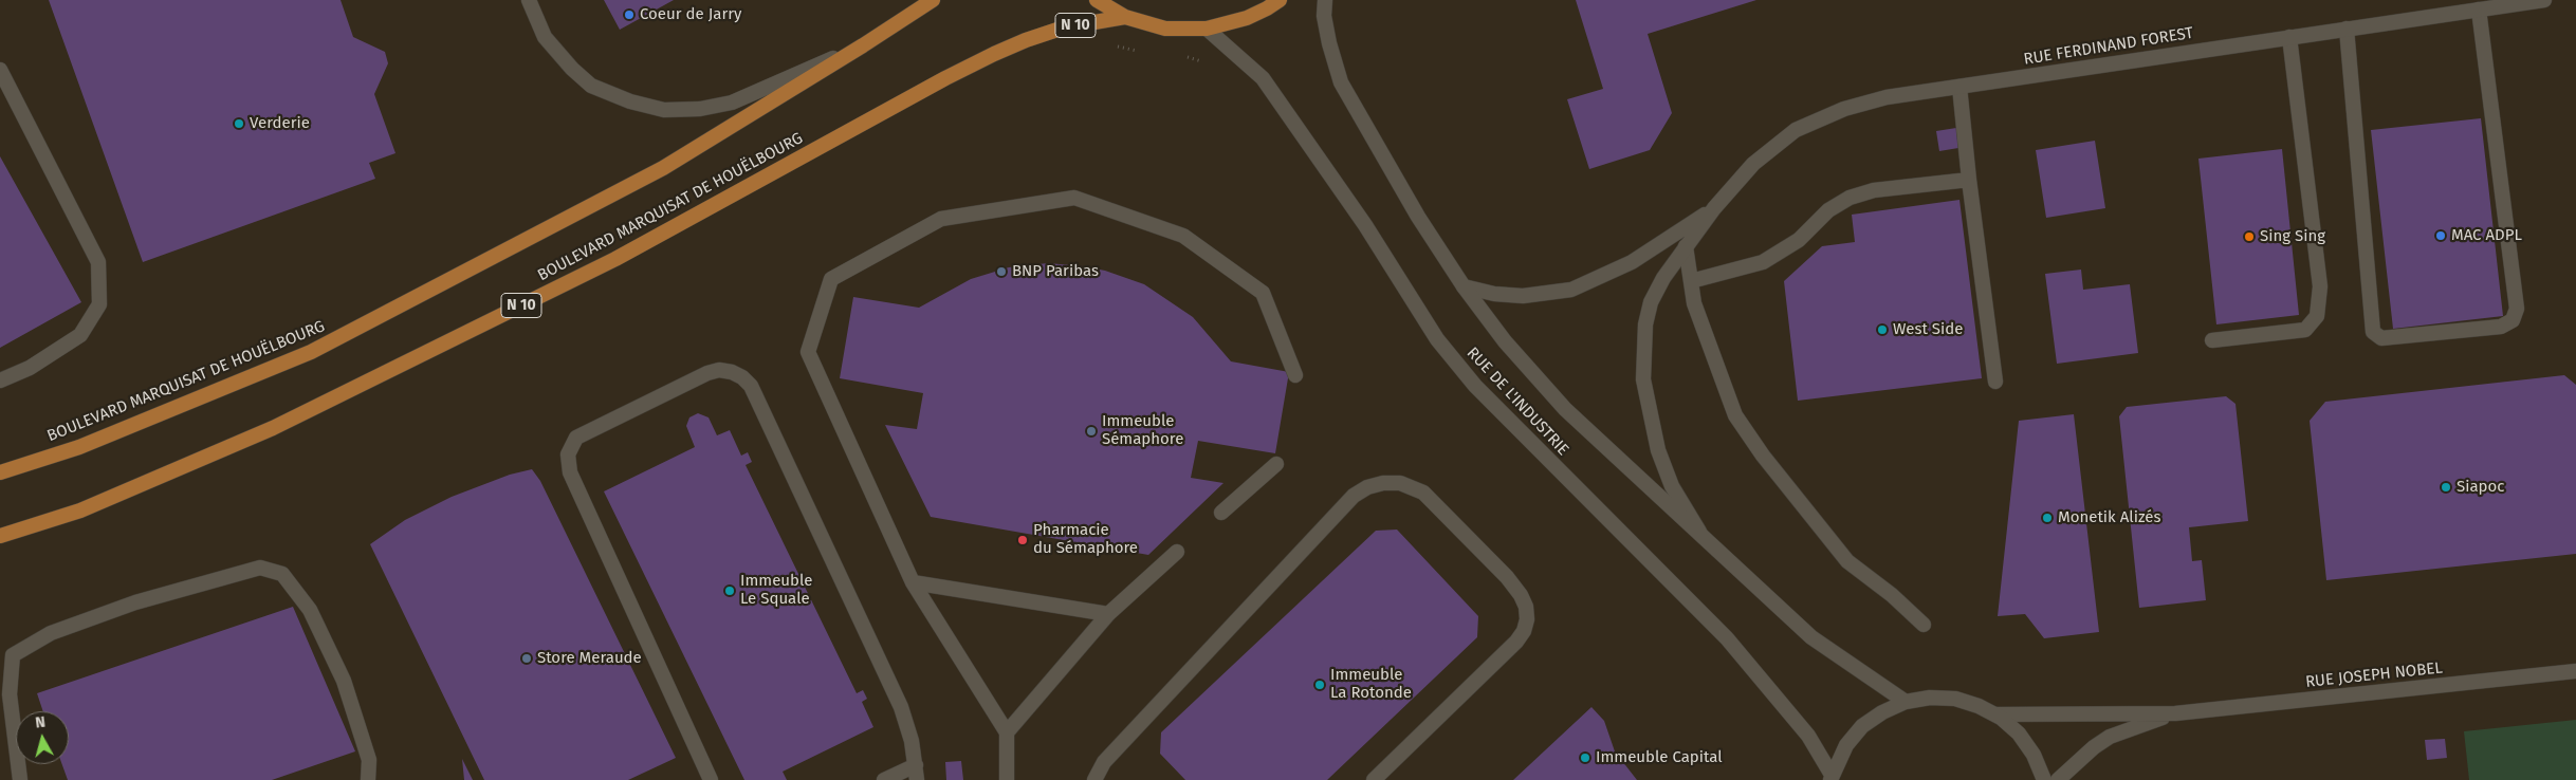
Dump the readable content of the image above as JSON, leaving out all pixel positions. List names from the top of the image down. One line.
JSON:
{"streets":{"main road":["N 10","BOULEVARD MARQUISAT DE HOUËLBOURG"],"street":["RUE FERDINAND FOREST","RUE DE L'INDUSTRIE","RUE JOSEPH NOBEL"]},"crossings":[["RUE FERDINAND FOREST","RUE DE L'INDUSTRIE"],["RUE DE L'INDUSTRIE","RUE JOSEPH NOBEL"]],"places":["Coeur de Jarry","Verderie","MAC ADPL","Sing Sing","BNP Paribas","West Side","Immeuble Sémaphore","Siapoc","Monetik Alizés","Pharmacie du Sémaphore","Immeuble Le Squale","Store Meraude","Immeuble La Rotonde","Immeuble Capital"],"north":"top"}
